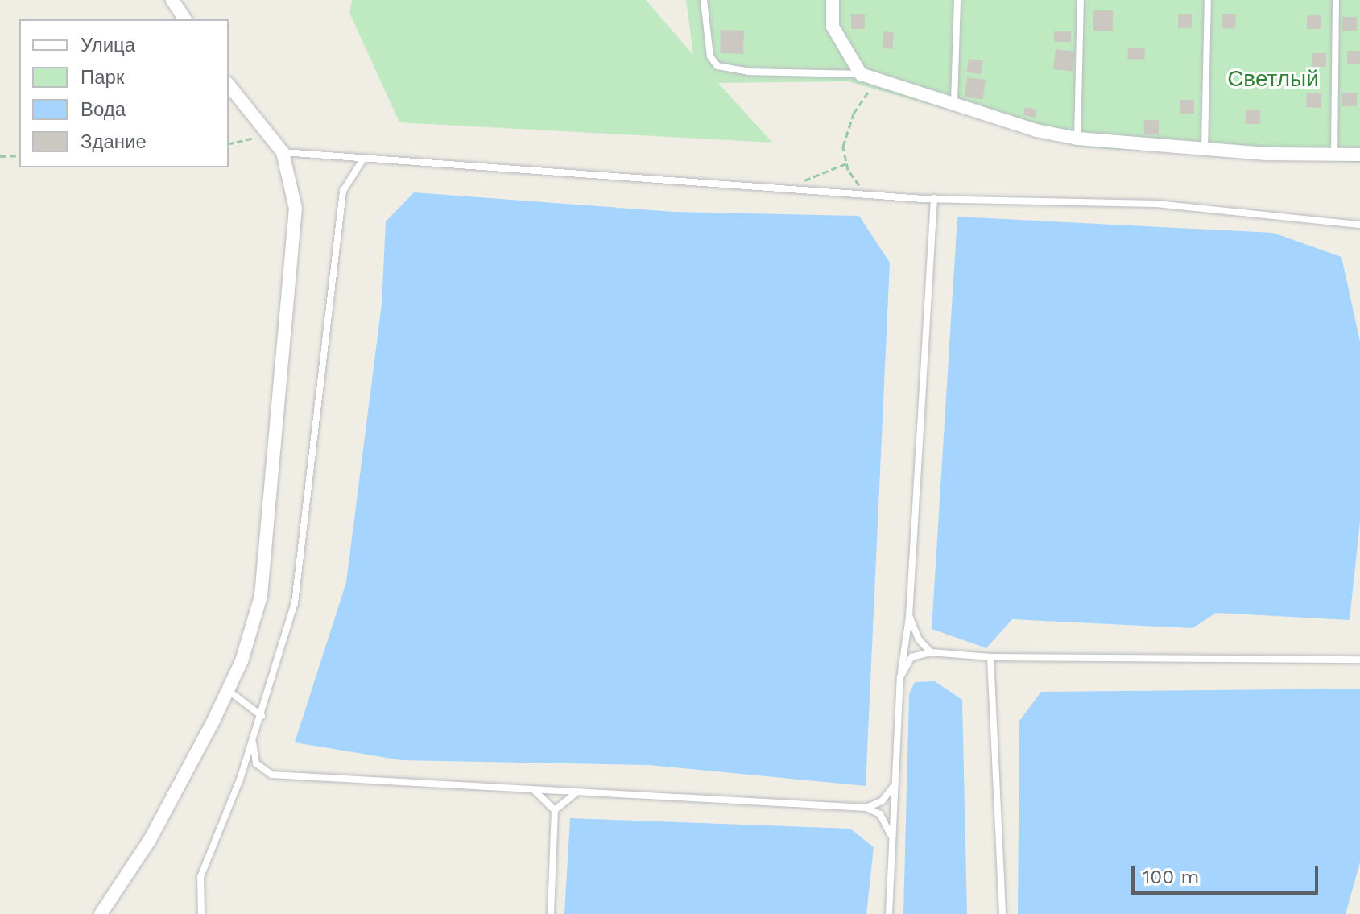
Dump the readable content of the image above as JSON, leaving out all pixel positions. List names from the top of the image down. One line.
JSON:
{"parks":["Светлый"],"legend":["Улица","Парк","Вода","Здание"],"scale_bar":"100 m"}
